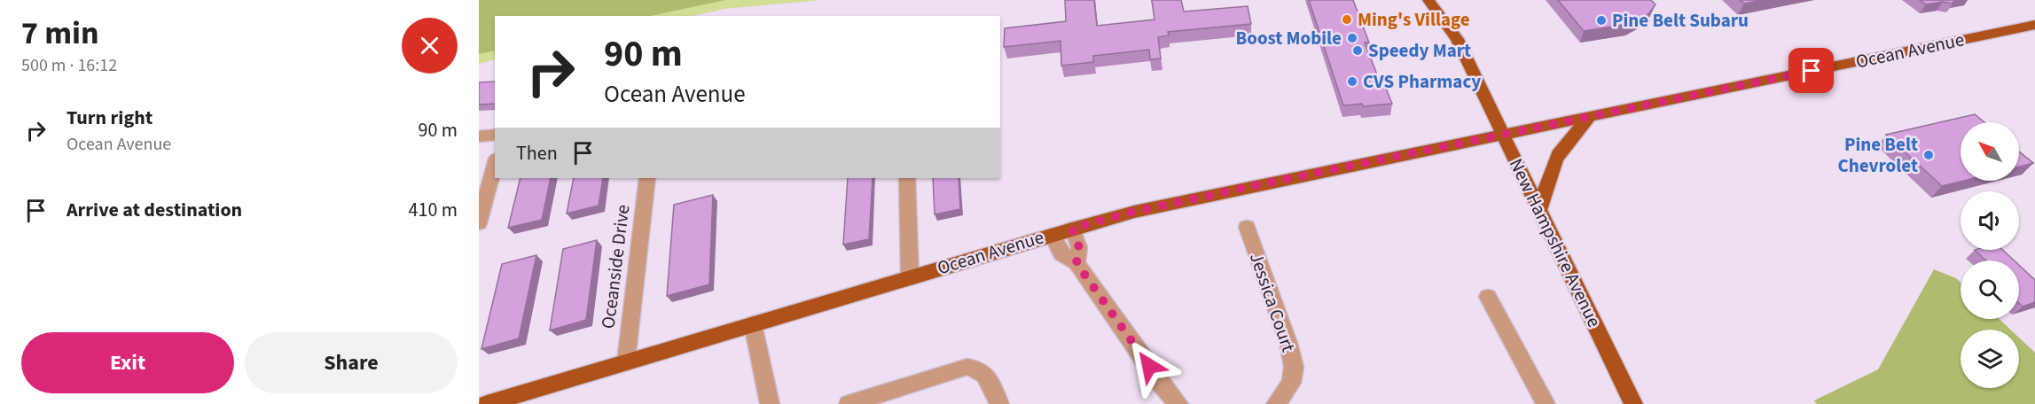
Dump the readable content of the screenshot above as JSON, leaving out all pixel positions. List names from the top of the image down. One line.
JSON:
{"streets":{"main road":["Ocean Avenue","New Hampshire Avenue"],"street":["Oceanside Drive","Jessica Court"]},"crossings":[["Ocean Avenue","New Hampshire Avenue"],["Ocean Avenue","Oceanside Drive"]],"places":["Ming's Village","Pine Belt Subaru","Boost Mobile","Speedy Mart","CVS Pharmacy","Pine Belt Chevrolet"],"north":"top left","page":{"heading":["7 min","500 m · 16:12"],"turn":["90 m","Ocean Avenue"],"list":[{"name":"Turn right","note":"Ocean Avenue","value":"90 m"},{"name":"Arrive at destination","value":"410 m"}],"then":"Then","buttons":["Exit","Share"]}}
